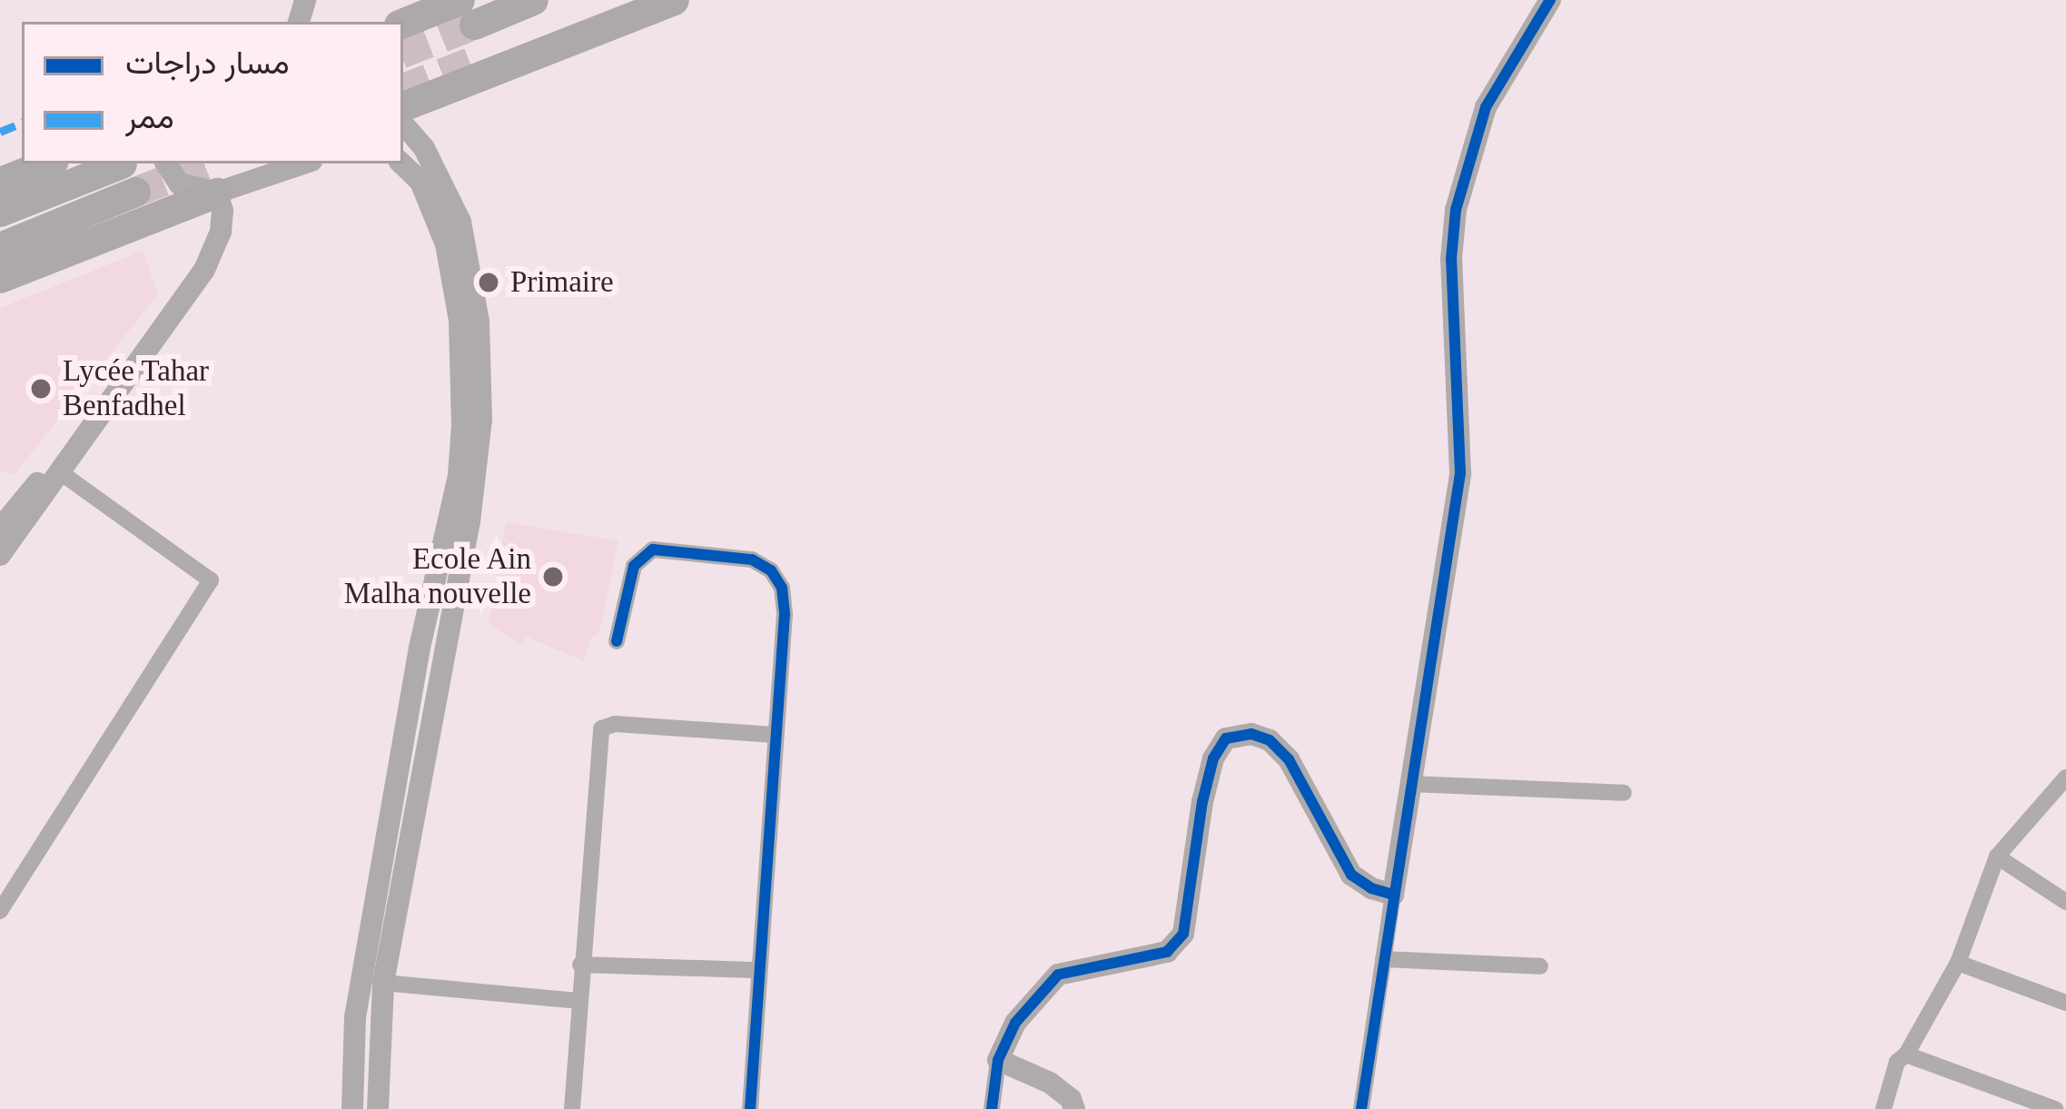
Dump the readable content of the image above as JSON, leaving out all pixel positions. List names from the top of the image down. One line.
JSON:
{"places":["Primaire","Lycée Tahar Benfadhel","Ecole Ain Malha nouvelle"],"legend":["مسار دراجات","ممر"]}
